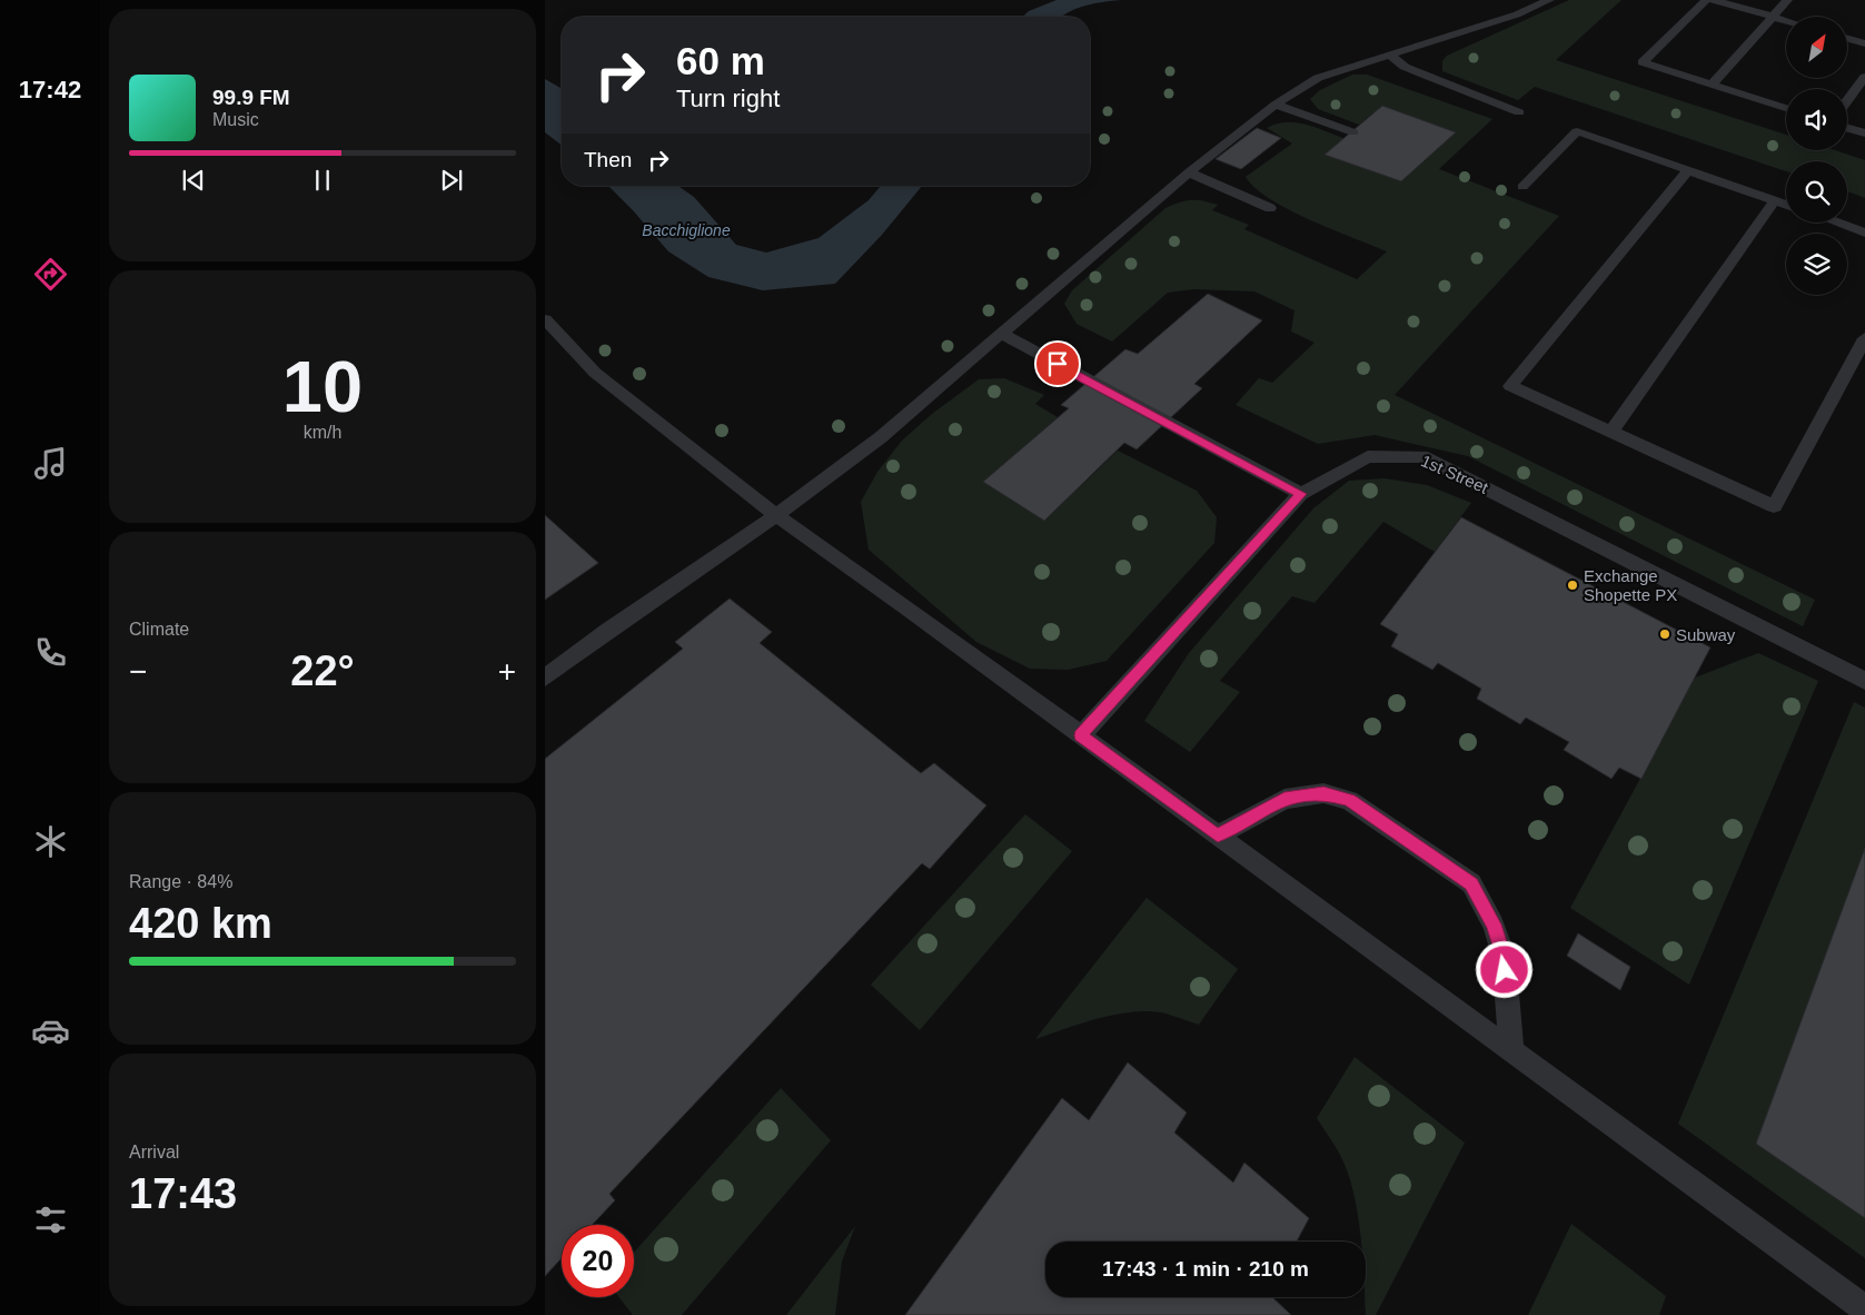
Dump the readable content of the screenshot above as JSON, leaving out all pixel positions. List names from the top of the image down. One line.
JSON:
{"streets":{"lane":["1st Street"]},"water":["Bacchiglione"],"places":["Exchange Shopette PX","Subway"],"north":"top right","page":{"tabs":"17:42","turn":["60 m","Turn right"],"song":["99.9 FM","Music"],"then":"Then","tile":[["10","km/h"],"Climate",["Range · 84%","420 km"],["Arrival","17:43"]],"heat":["−","22°","+"],"limit":"20","trip":"17:43 · 1 min · 210 m"}}
